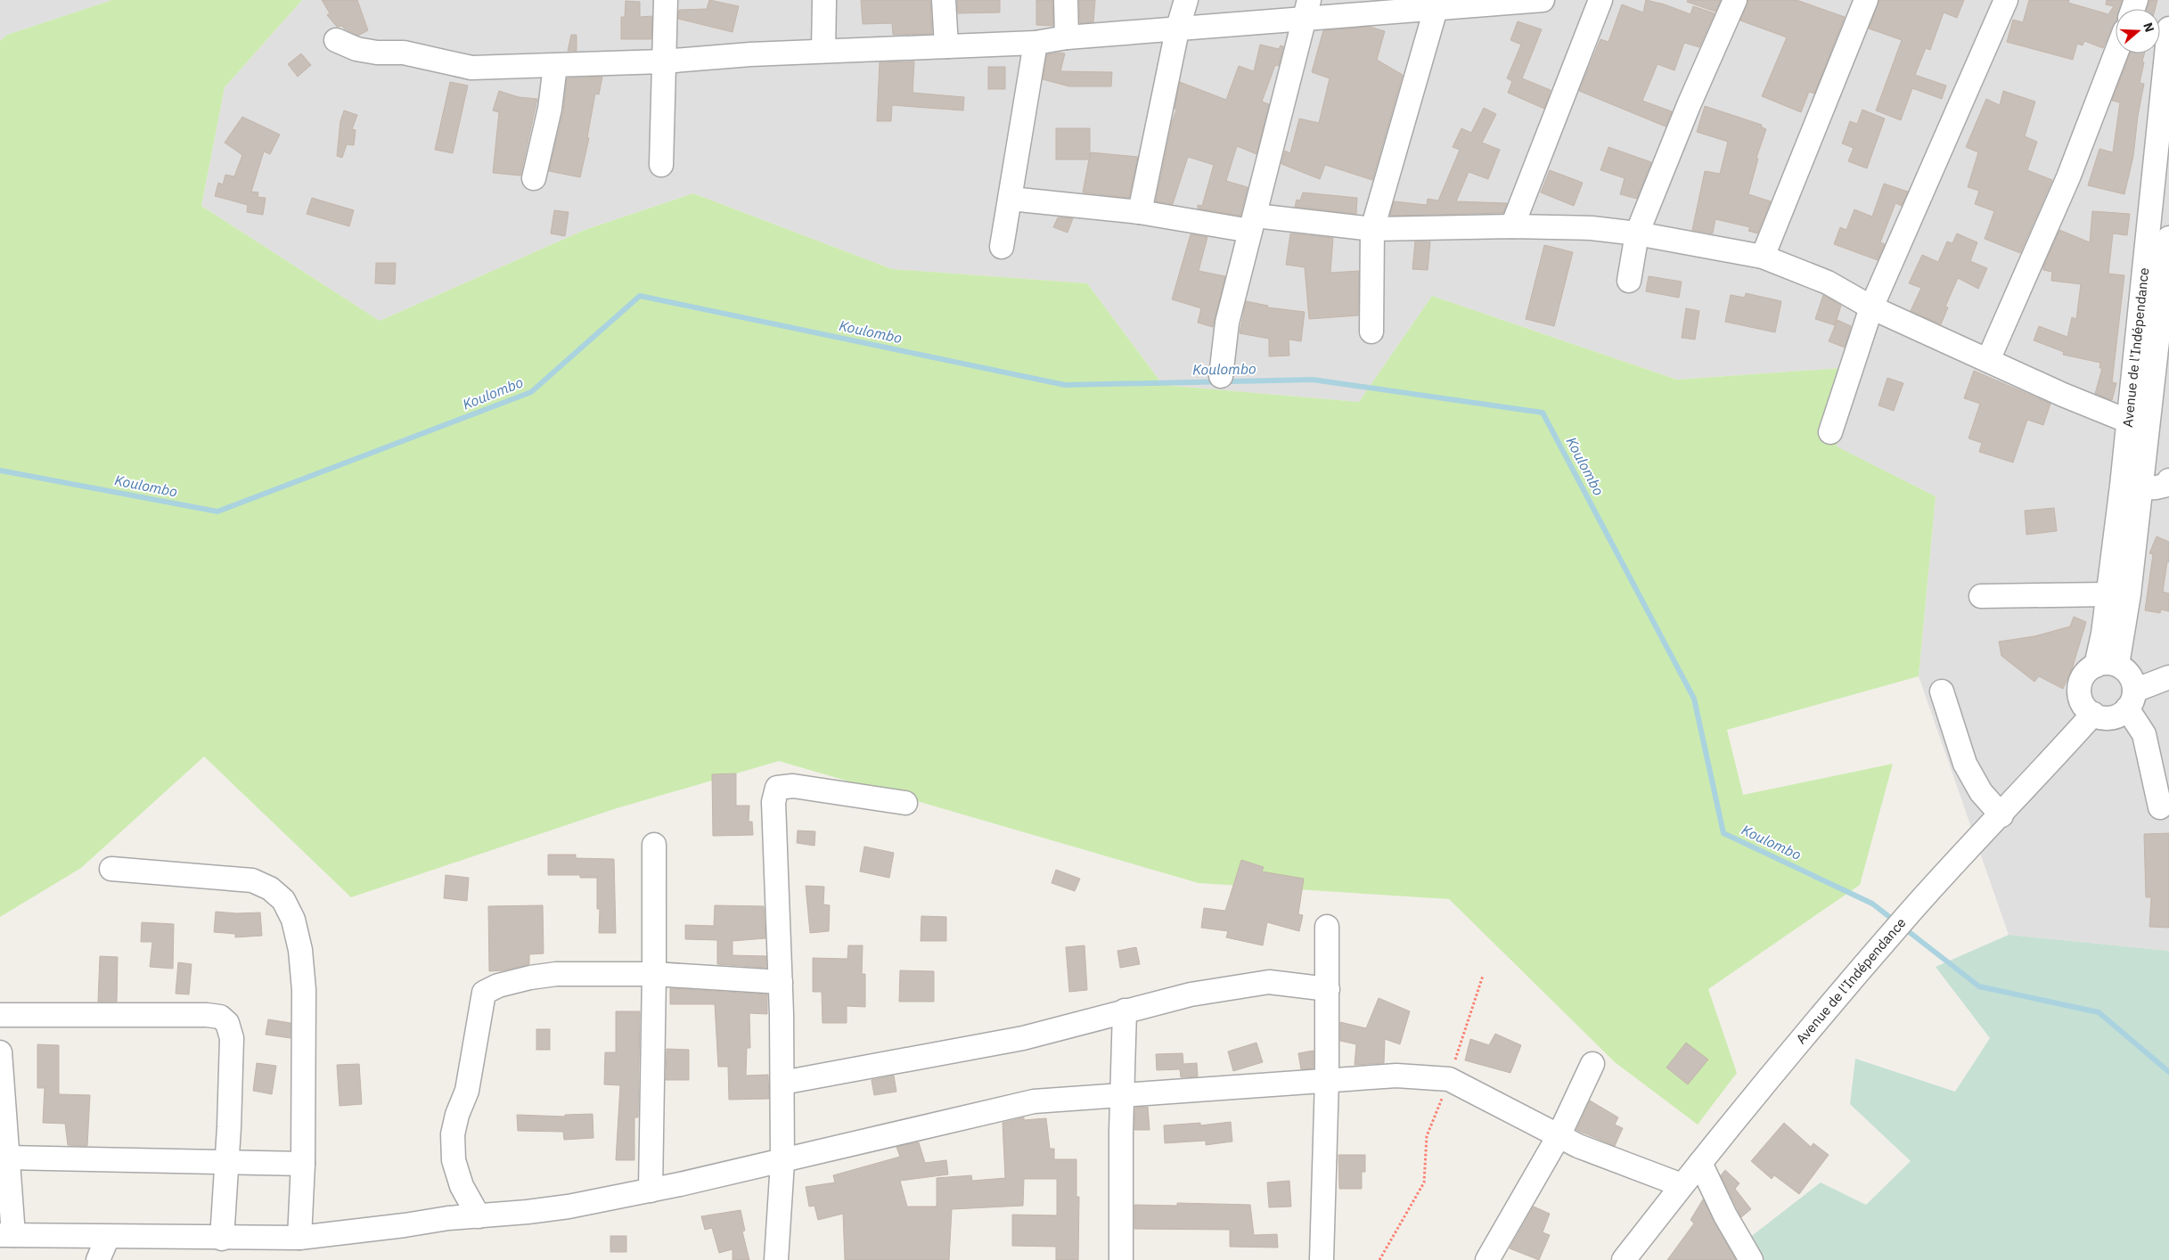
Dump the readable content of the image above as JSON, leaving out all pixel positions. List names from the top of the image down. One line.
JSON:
{"streets":{"street":["Avenue de l'Indépendance"]},"water":["Koulombo"],"north":"right"}
